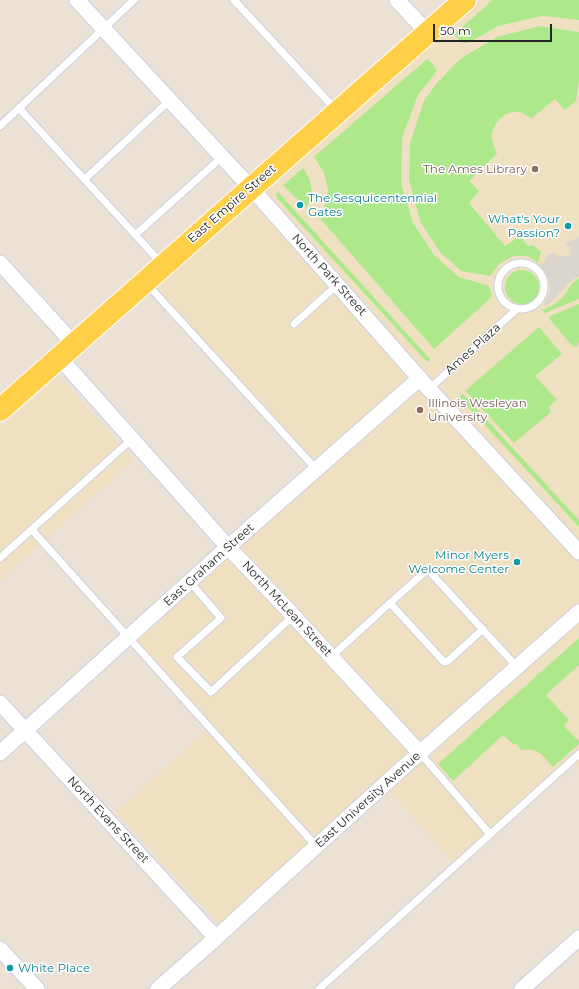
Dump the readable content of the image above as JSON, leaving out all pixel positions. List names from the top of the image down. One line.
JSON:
{"streets":{"main road":["East Empire Street"],"street":["North Park Street","East Graham Street","North McLean Street","East University Avenue","North Evans Street"],"lane":["Ames Plaza"]},"crossings":[["East Empire Street","North Park Street"],["East Empire Street","North McLean Street"],["North Park Street","Ames Plaza"],["North Park Street","East Graham Street"],["Ames Plaza","East Graham Street"],["East Graham Street","North McLean Street"],["East Graham Street","North Evans Street"],["North McLean Street","East University Avenue"],["East University Avenue","North Evans Street"]],"places":["The Ames Library","The Sesquicentennial Gates","What's Your Passion?","Illinois Wesleyan University","Minor Myers Welcome Center","White Place"],"scale_bar":"50 m"}
